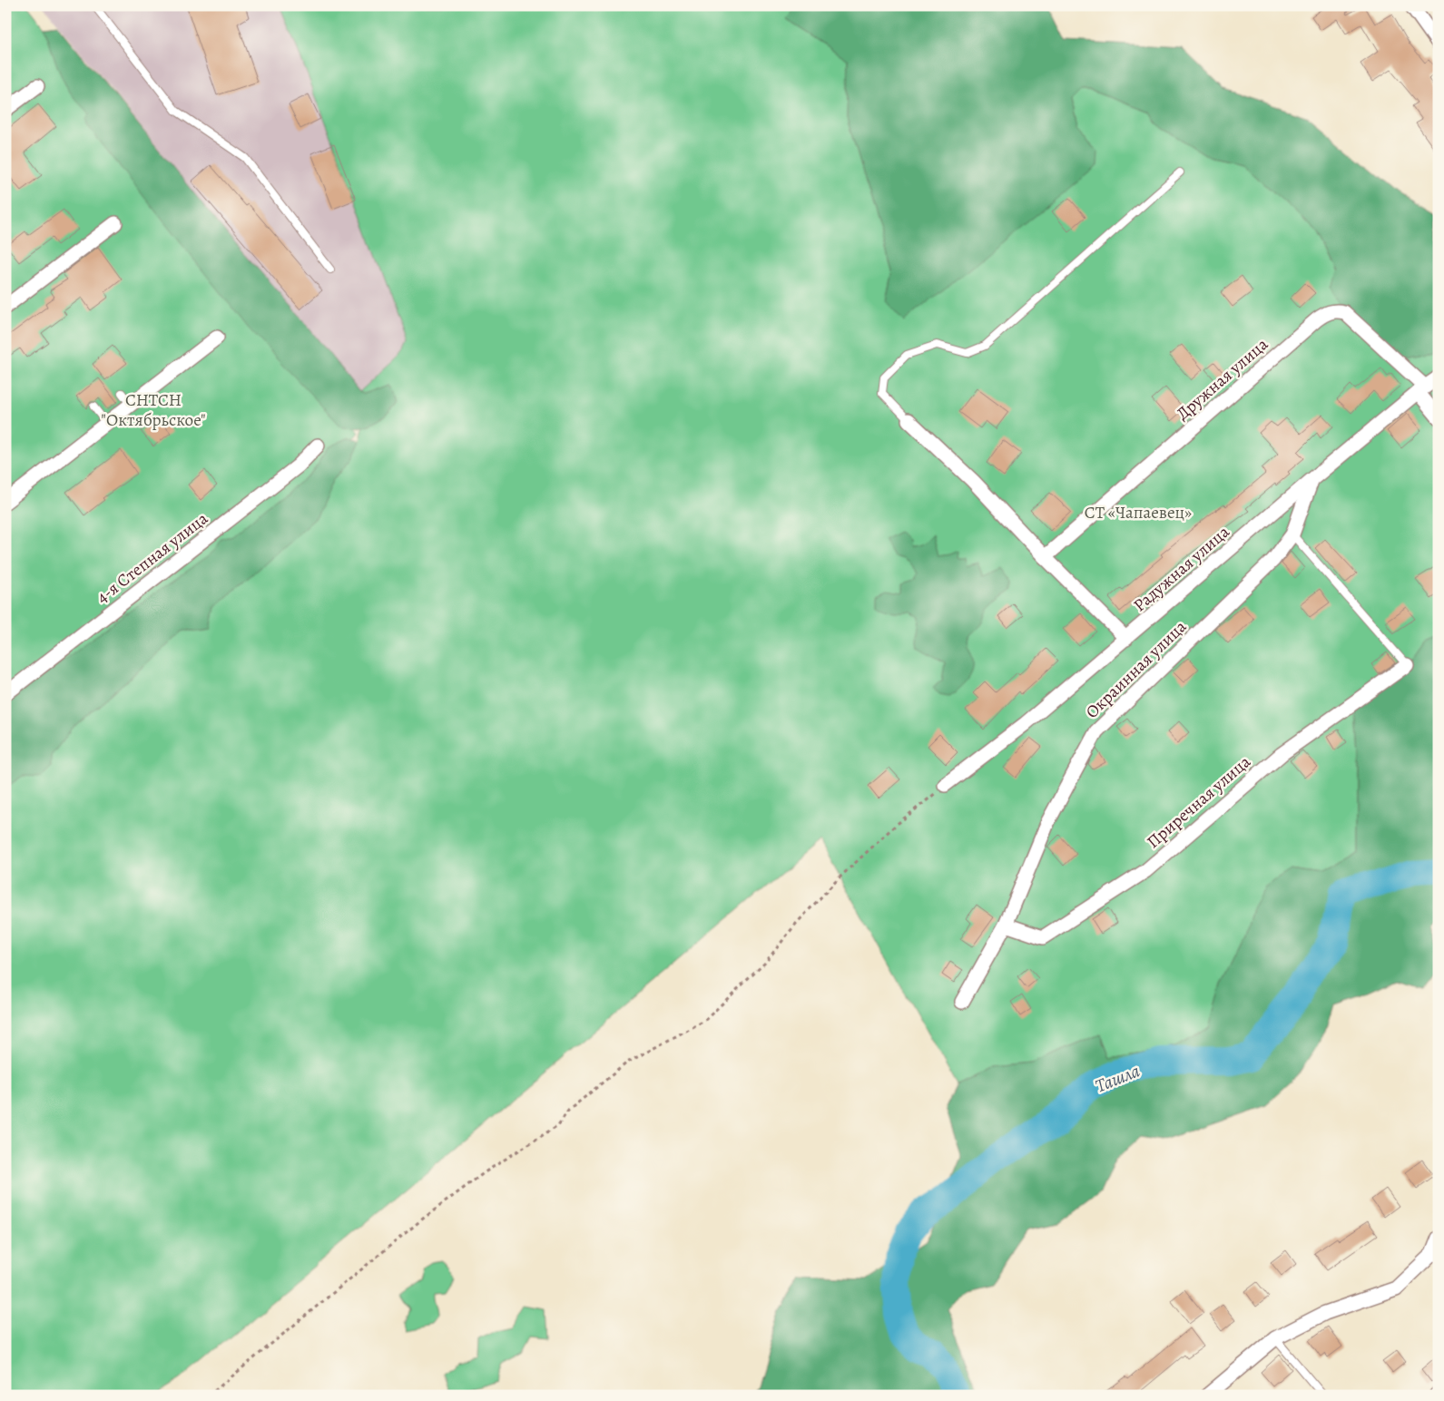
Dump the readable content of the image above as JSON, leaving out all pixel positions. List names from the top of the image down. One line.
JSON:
{"streets":{"street":["Дружная улица","4-я Степная улица","Радужная улица","Окраинная улица","Приречная улица"]},"crossings":[["Дружная улица","Радужная улица"],["Радужная улица","Окраинная улица"],["Окраинная улица","Приречная улица"]],"water":["Ташла"],"parks":["СНТСН \"Октябрьское\"","СТ «Чапаевец»"]}
